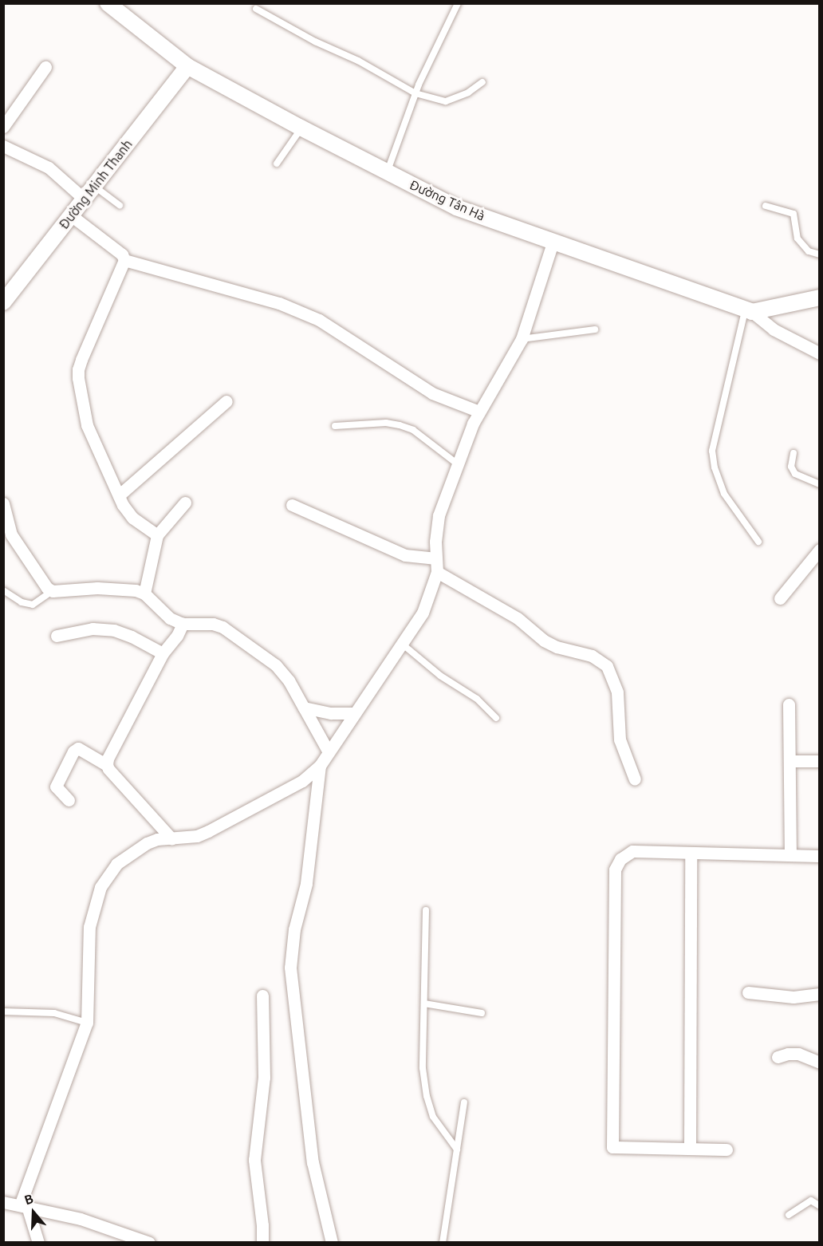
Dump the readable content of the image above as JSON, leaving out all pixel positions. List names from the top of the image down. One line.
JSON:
{"streets":{"main road":["Đường Minh Thanh","Đường Tân Hà"]},"crossings":[["Đường Minh Thanh","Đường Tân Hà"]],"north":"top"}
